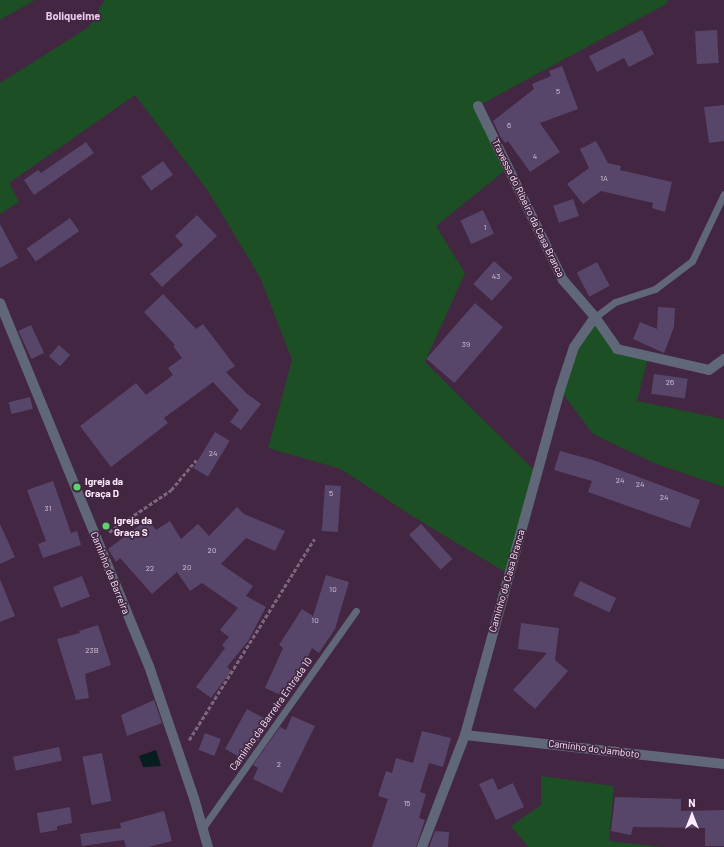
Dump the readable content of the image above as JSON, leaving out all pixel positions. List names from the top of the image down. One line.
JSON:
{"streets":{"street":["Travessa do Ribeiro da Casa Branca","Caminho da Barreira","Caminho da Casa Branca","Caminho do Jamboto"],"lane":["Caminho da Barreira Entrada 10"]},"crossings":[["Travessa do Ribeiro da Casa Branca","Caminho da Casa Branca"],["Caminho da Barreira","Caminho da Barreira Entrada 10"],["Caminho da Casa Branca","Caminho do Jamboto"]],"districts":["Boliqueime"],"places":["Igreja da Graça D","Igreja da Graça S"],"house_numbers":["5","6","4","1A","1","43","39","26","24","24","24","5","24","31","20","20","22","10","10","23B","2","15"],"north":"top"}
